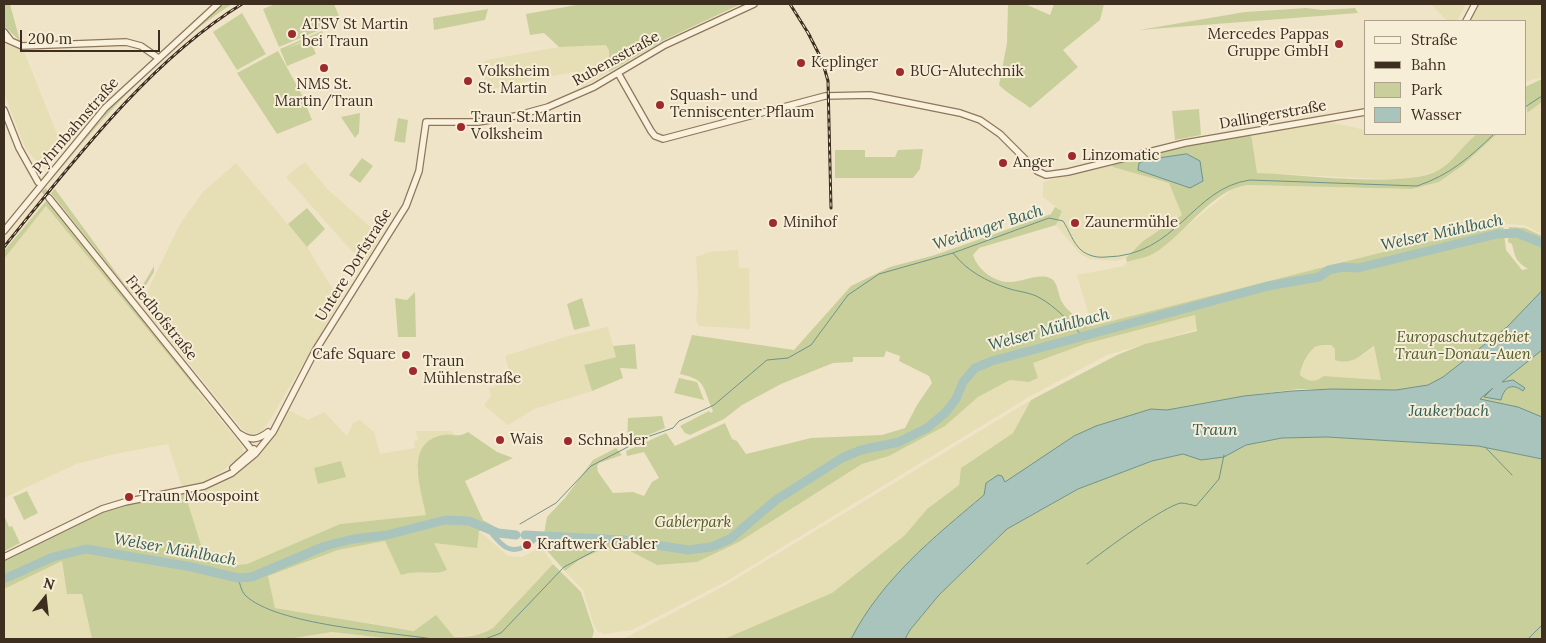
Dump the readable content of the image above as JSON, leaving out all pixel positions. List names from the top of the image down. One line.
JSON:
{"streets":{"street":["Rubensstraße","Dallingerstraße","Pyhrnbahnstraße","Untere Dorfstraße","Friedhofstraße"]},"crossings":[["Rubensstraße","Dallingerstraße"],["Rubensstraße","Untere Dorfstraße"],["Untere Dorfstraße","Friedhofstraße"]],"water":["Weidinger Bach","Welser Mühlbach","Jaukerbach","Traun"],"parks":["Europaschutzgebiet Traun-Donau-Auen","Gablerpark"],"places":["ATSV St Martin bei Traun","Mercedes Pappas Gruppe GmbH","Keplinger","NMS St. Martin/Traun","BUG-Alutechnik","Volksheim St. Martin","Squash- und Tenniscenter Pflaum","Traun St.Martin Volksheim","Linzomatic","Anger","Minihof","Zaunermühle","Cafe Square","Traun Mühlenstraße","Wais","Schnabler","Traun Moospoint","Kraftwerk Gabler"],"legend":["Straße","Bahn","Park","Wasser"],"scale_bar":"200 m","north":"top"}
